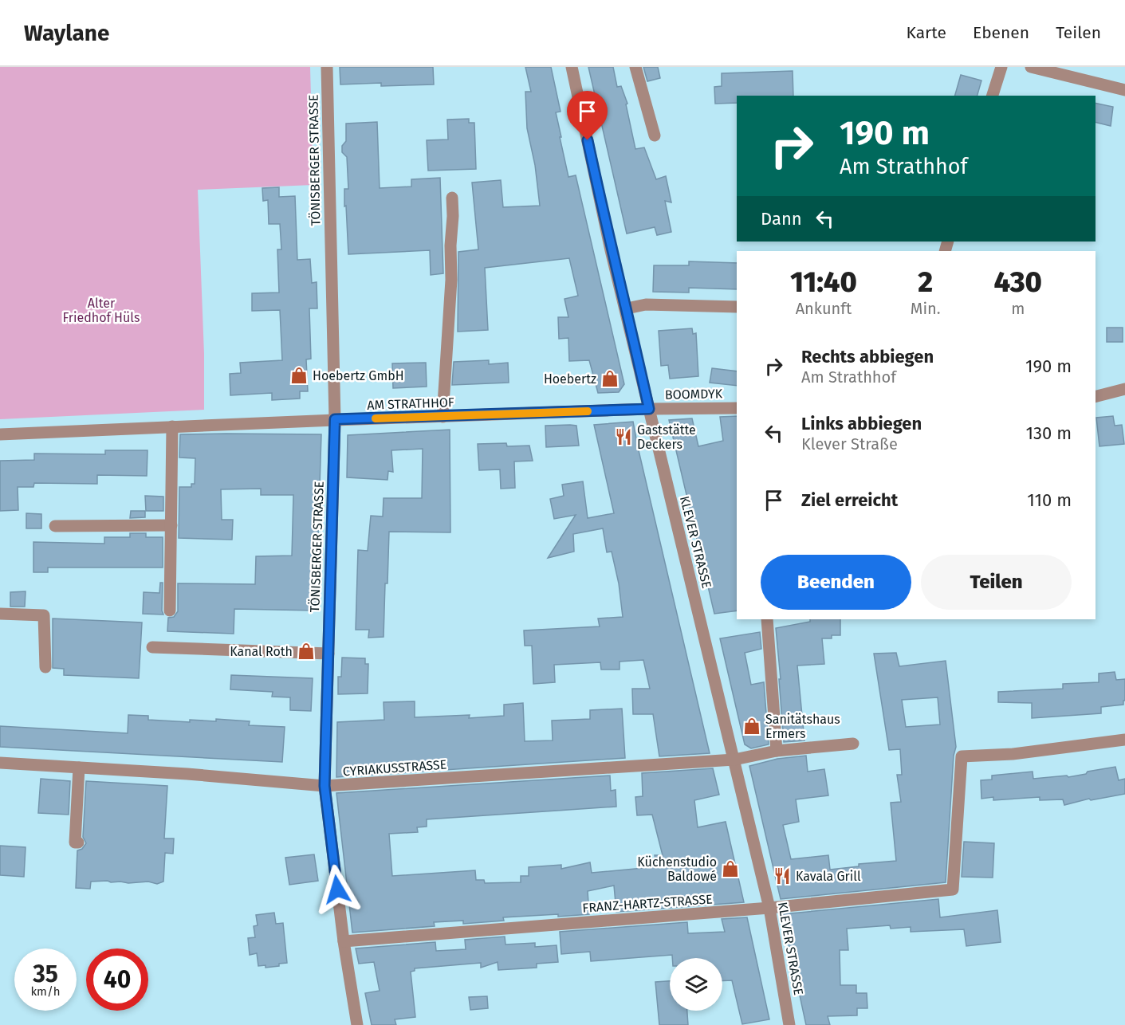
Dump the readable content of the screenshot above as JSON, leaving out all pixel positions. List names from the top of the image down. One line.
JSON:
{"streets":{"street":["TÖNISBERGER STRASSE","BOOMDYK","AM STRATHHOF","KLEVER STRASSE","CYRIAKUSSTRASSE","FRANZ-HARTZ-STRASSE"]},"crossings":[["TÖNISBERGER STRASSE","AM STRATHHOF"],["TÖNISBERGER STRASSE","CYRIAKUSSTRASSE"],["TÖNISBERGER STRASSE","FRANZ-HARTZ-STRASSE"],["BOOMDYK","AM STRATHHOF"],["BOOMDYK","KLEVER STRASSE"],["AM STRATHHOF","KLEVER STRASSE"],["KLEVER STRASSE","CYRIAKUSSTRASSE"],["KLEVER STRASSE","FRANZ-HARTZ-STRASSE"]],"parks":["Alter Friedhof Hüls"],"places":{"shop":["Hoebertz GmbH","Hoebertz","Kanal Roth","Sanitätshaus Ermers","Küchenstudio Baldowé"],"restaurant":["Gaststätte Deckers","Kavala Grill"]},"page":{"header":"Waylane","nav":["Karte","Ebenen","Teilen"],"turn":["190 m","Am Strathhof"],"then":"Dann","eta":["11:40","Ankunft","2","Min.","430","m"],"list":[{"name":"Rechts abbiegen","note":"Am Strathhof","value":"190 m"},{"name":"Links abbiegen","note":"Klever Straße","value":"130 m"},{"name":"Ziel erreicht","value":"110 m"}],"buttons":["Beenden","Teilen"],"speed":"35 km/h","limit":"40"}}
